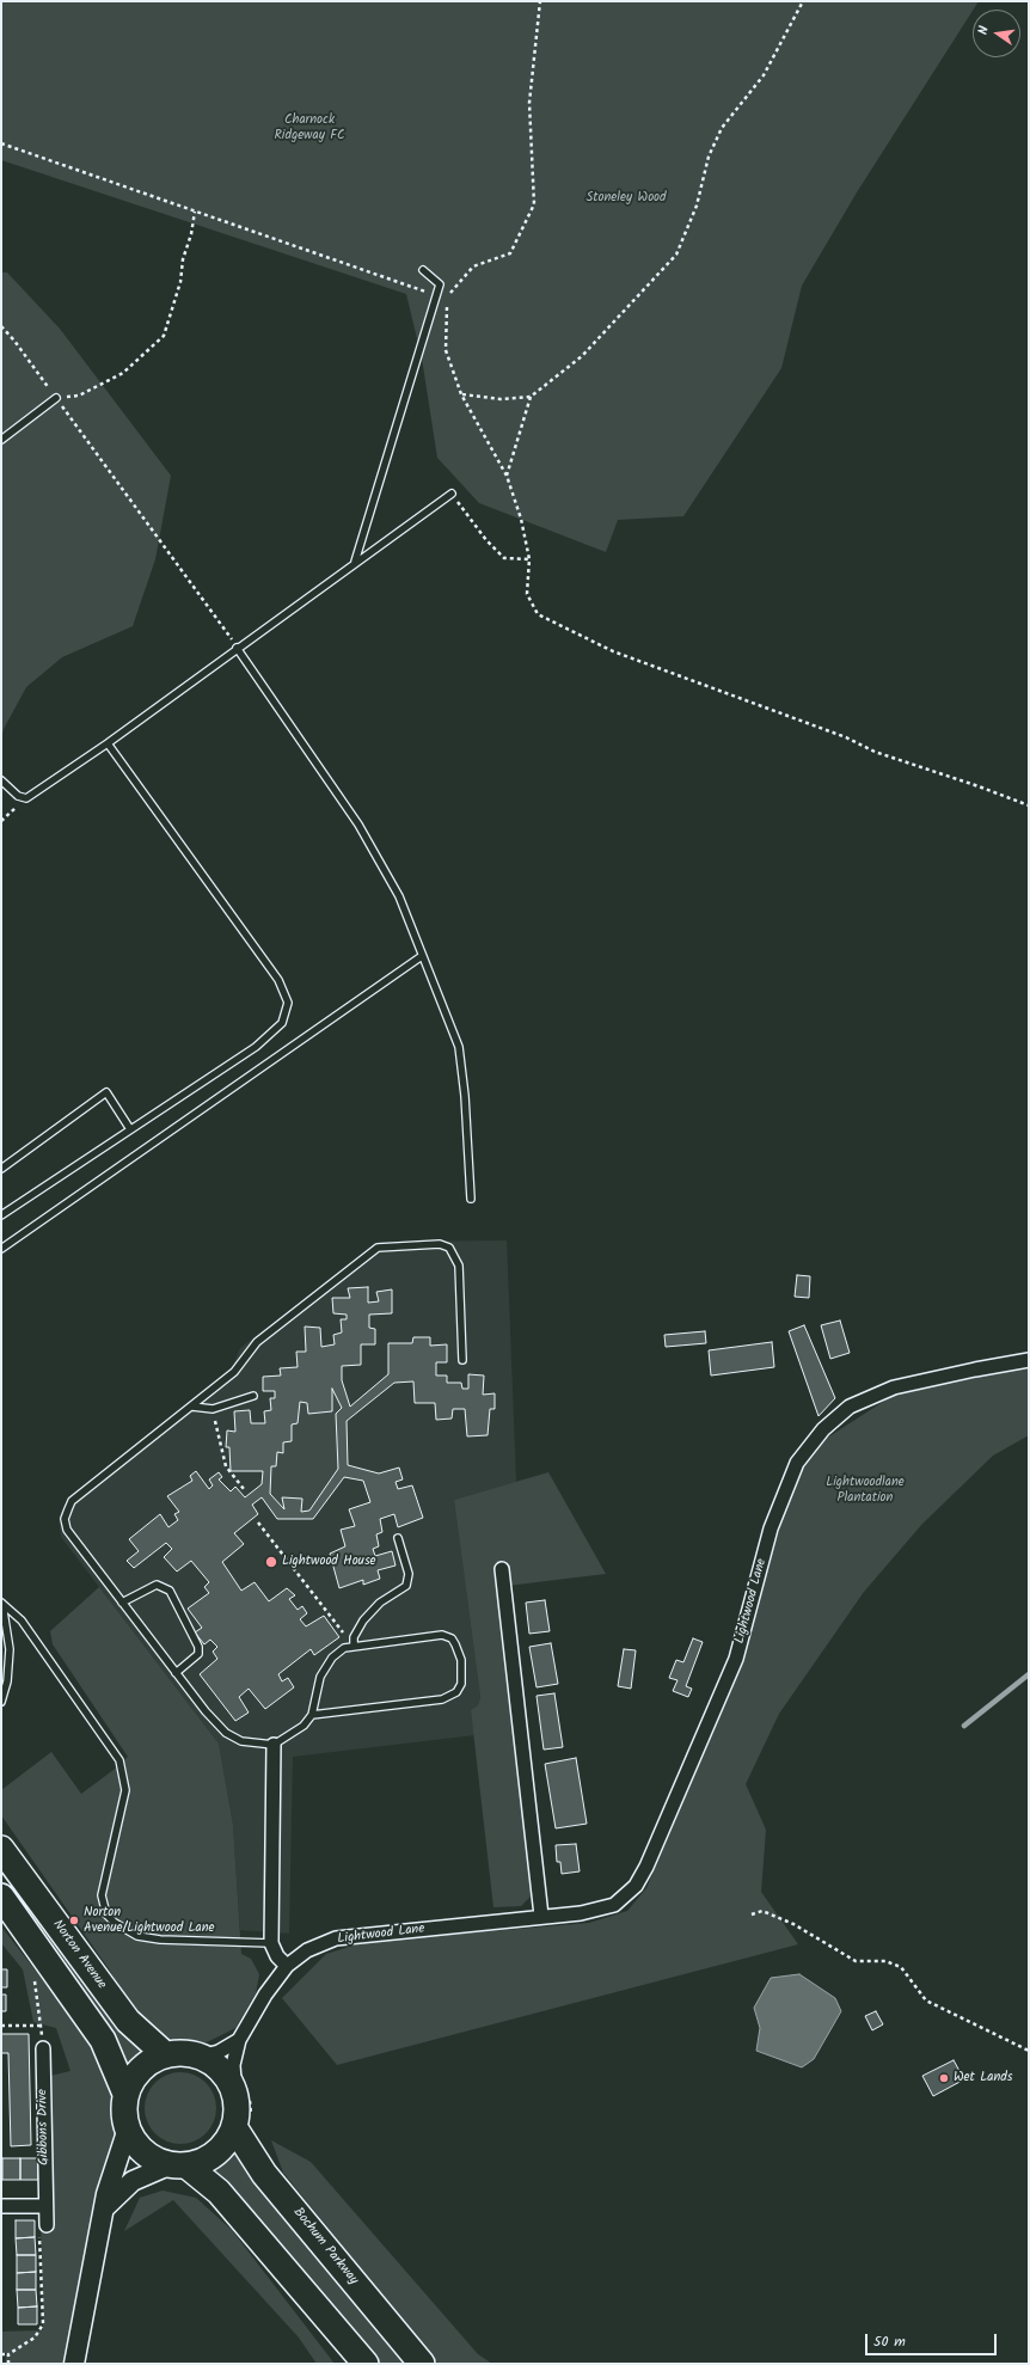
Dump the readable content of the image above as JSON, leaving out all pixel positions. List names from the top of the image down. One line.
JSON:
{"streets":{"highway":["Norton Avenue","Bochum Parkway"],"street":["Lightwood Lane","Gibbons Drive"]},"crossings":[["Lightwood Lane","Norton Avenue"],["Lightwood Lane","Bochum Parkway"],["Norton Avenue","Bochum Parkway"]],"parks":["Charnock Ridgeway FC","Stoneley Wood","Lightwoodlane Plantation"],"places":["Lightwood House","Norton Avenue/Lightwood Lane","Wet Lands"],"scale_bar":"50 m","north":"left"}
